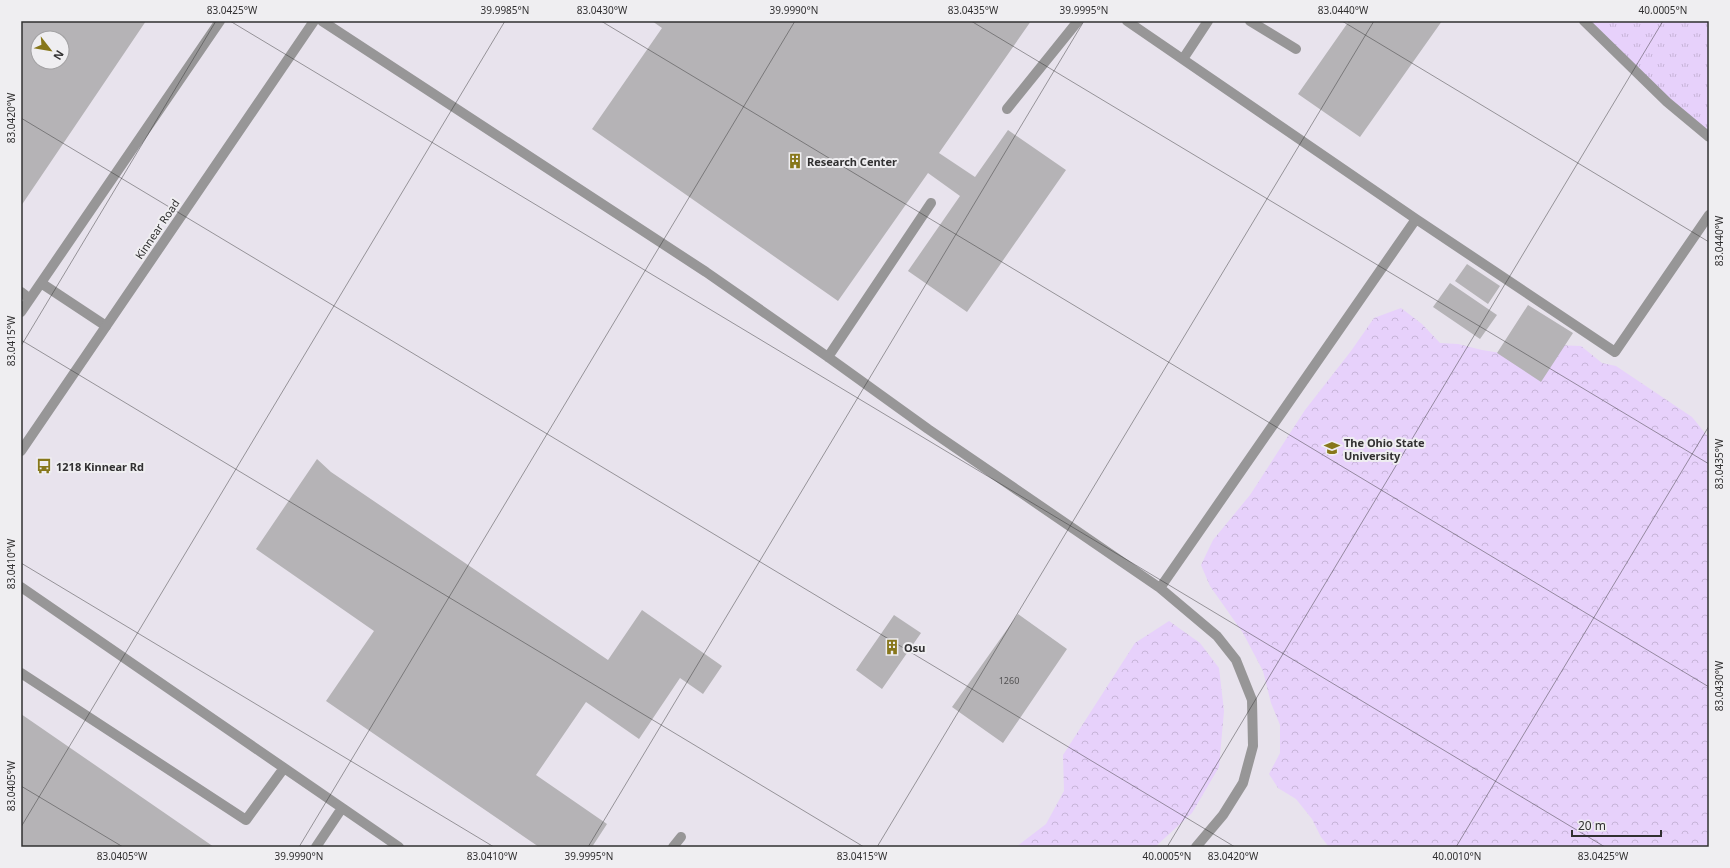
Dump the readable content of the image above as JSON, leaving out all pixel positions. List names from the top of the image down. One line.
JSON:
{"streets":{"street":["Kinnear Road"]},"places":{"building":["Research Center","Osu"],"school or university":["The Ohio State University"],"bus stop":["1218 Kinnear Rd"]},"house_numbers":["1260"],"scale_bar":"20 m","north":"bottom right","coordinates":["83.0425°W","39.9985°N","83.0430°W","39.9990°N","83.0435°W","39.9995°N","83.0440°W","40.0005°N","83.0420°W","83.0415°W","83.0410°W","83.0405°W","40.0010°N"]}
